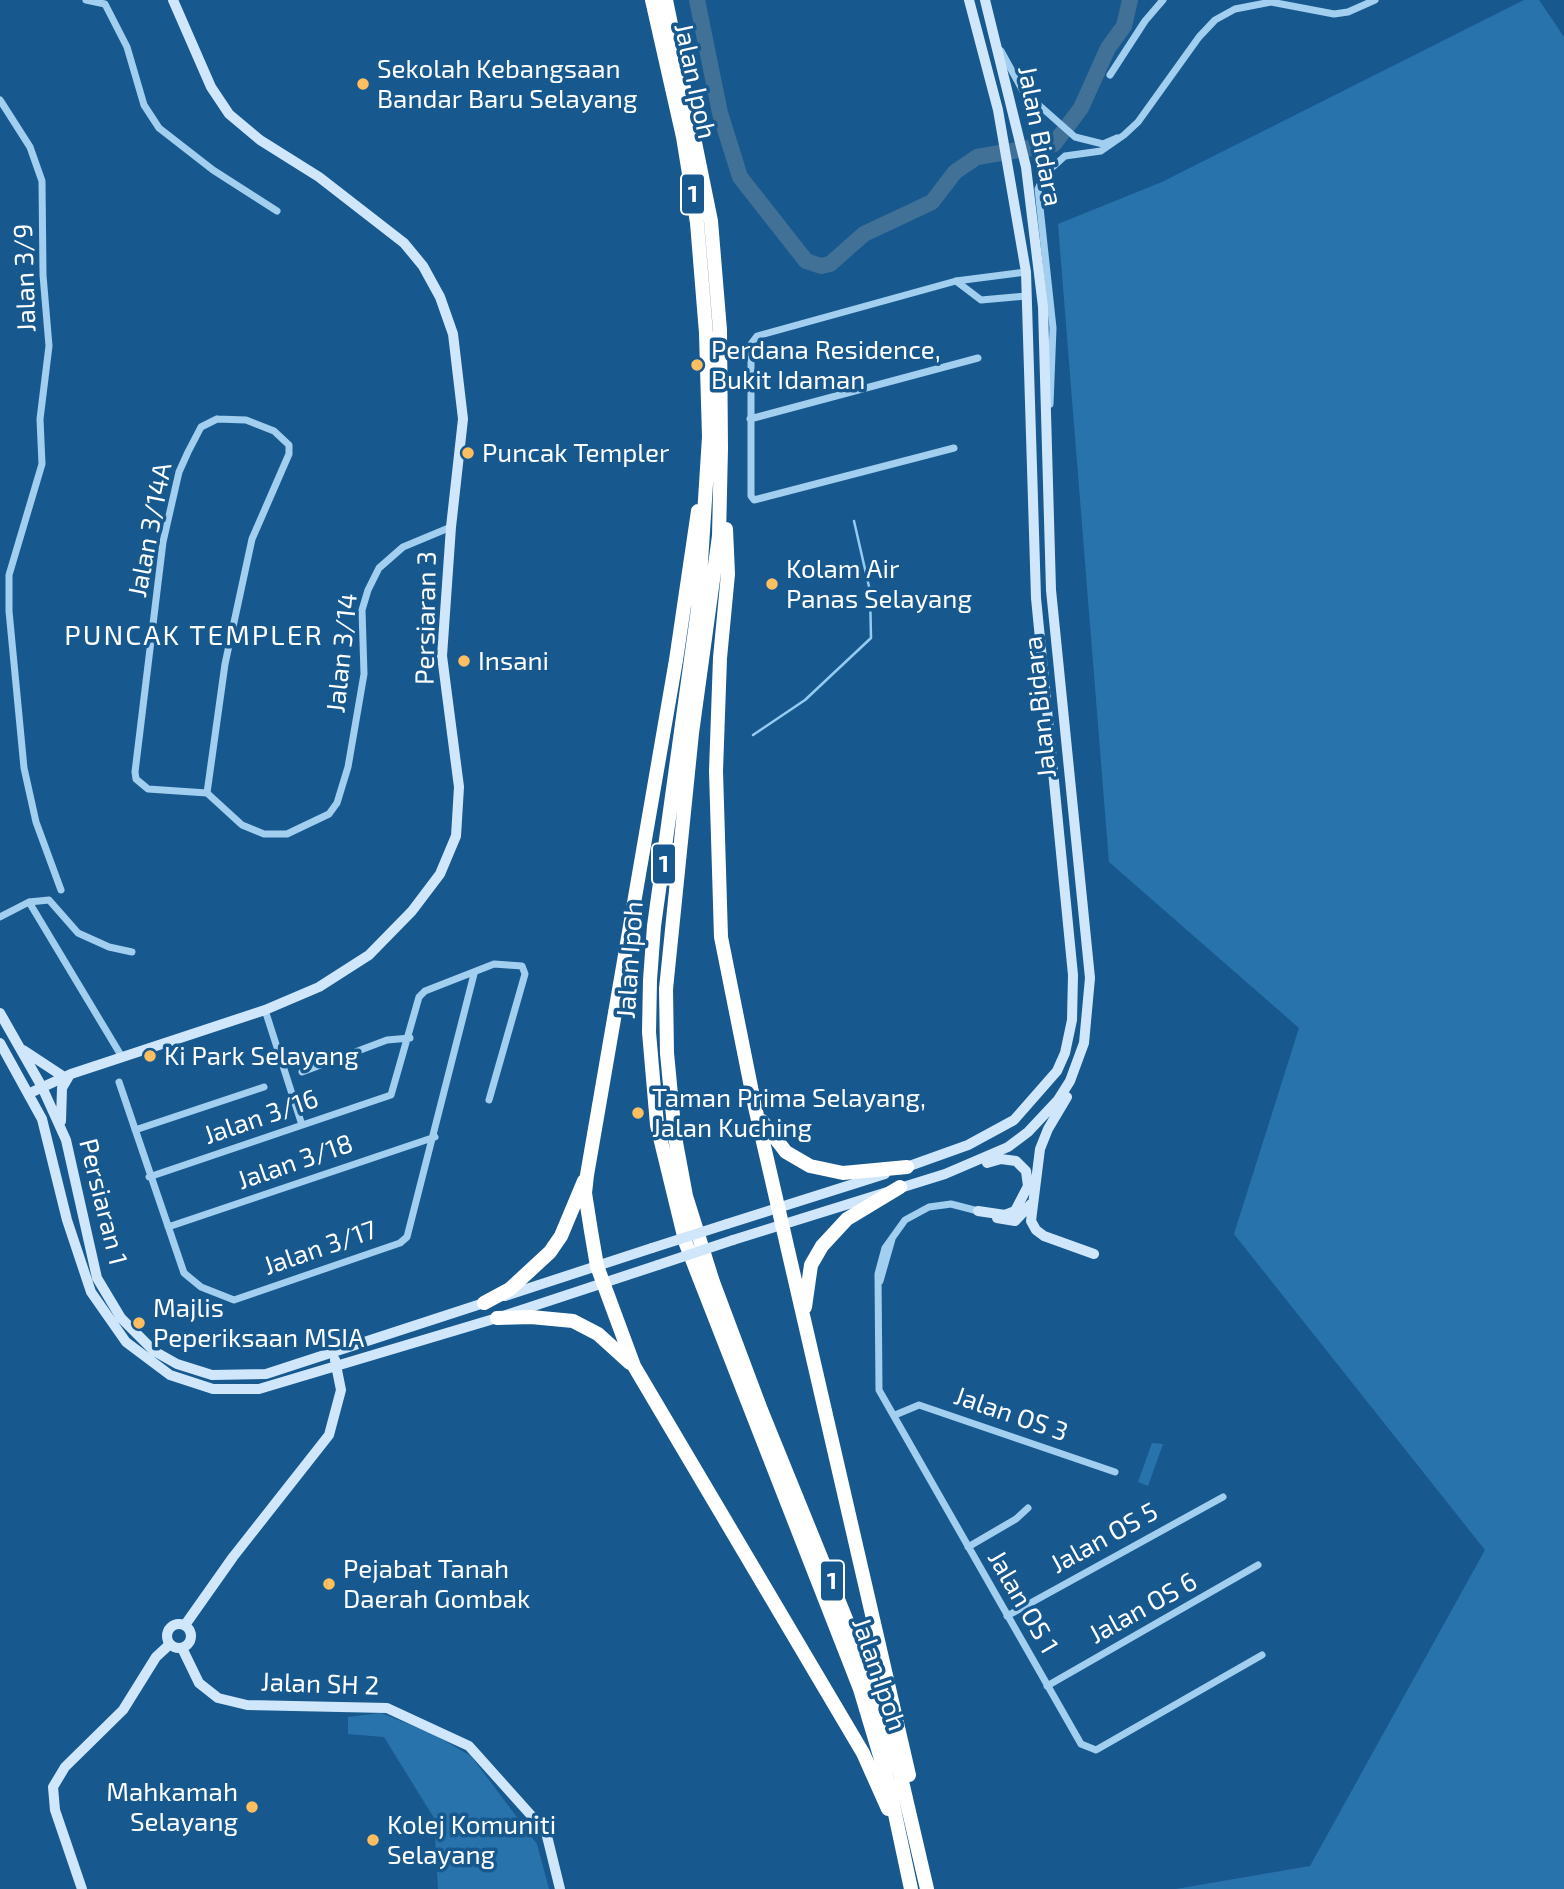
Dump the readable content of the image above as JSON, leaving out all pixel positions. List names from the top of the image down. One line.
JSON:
{"streets":{"highway":["Jalan Ipoh","1"],"main road":["Jalan Bidara","Persiaran 3","Persiaran 1","Jalan SH 2"],"street":["Jalan 3/9","Jalan 3/14A","Jalan 3/14","Jalan 3/16","Jalan 3/18","Jalan 3/17","Jalan OS 3","Jalan OS 5","Jalan OS 1","Jalan OS 6"]},"crossings":[["Jalan Bidara","Persiaran 1"],["Jalan 3/14A","Jalan 3/14"],["Persiaran 3","Jalan 3/14"],["Persiaran 3","Persiaran 1"],["Jalan 3/16","Jalan 3/17"],["Jalan 3/18","Jalan 3/17"],["Jalan OS 3","Jalan OS 1"],["Jalan OS 5","Jalan OS 1"],["Jalan OS 1","Jalan OS 6"]],"districts":["PUNCAK TEMPLER"],"places":["Sekolah Kebangsaan Bandar Baru Selayang","Perdana Residence, Bukit Idaman","Puncak Templer","Kolam Air Panas Selayang","Insani","Ki Park Selayang","Taman Prima Selayang, Jalan Kuching","Majlis Peperiksaan MSIA","Pejabat Tanah Daerah Gombak","Mahkamah Selayang","Kolej Komuniti Selayang"]}
